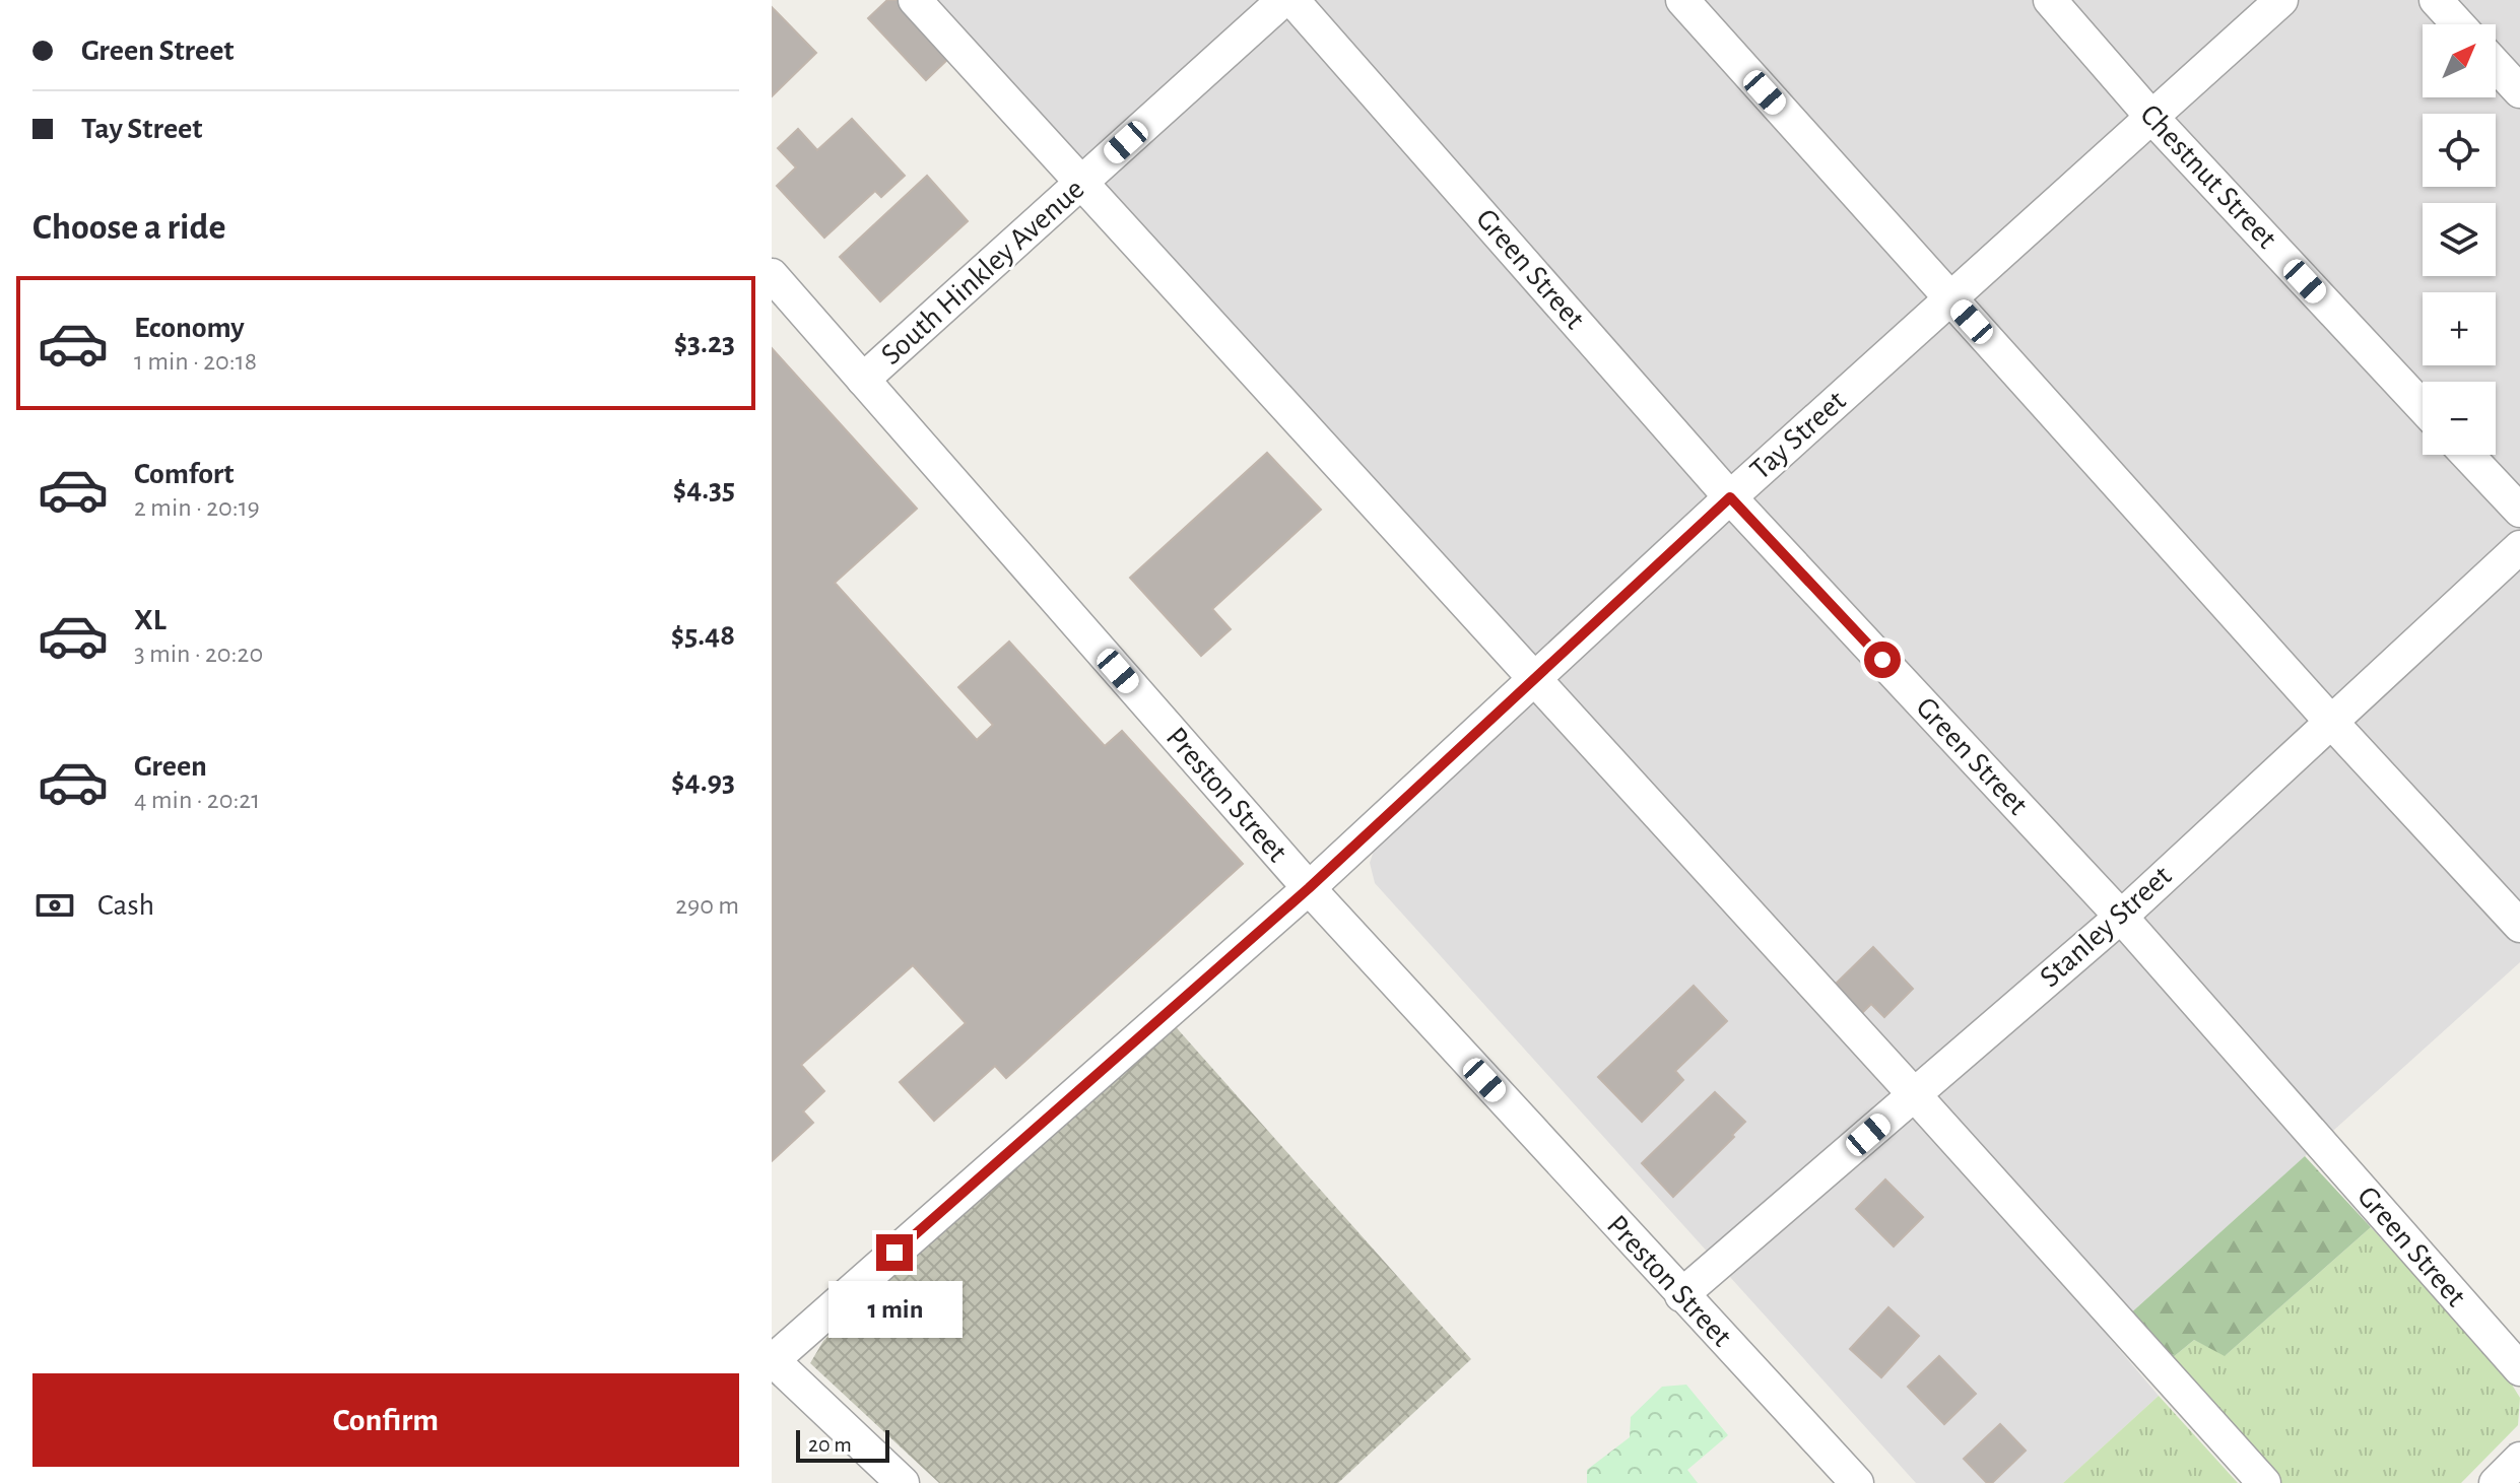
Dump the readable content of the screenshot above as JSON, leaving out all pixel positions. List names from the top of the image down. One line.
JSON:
{"streets":{"street":["Chestnut Street","Green Street","South Hinkley Avenue","Tay Street","Preston Street","Stanley Street"]},"crossings":[["Chestnut Street","Tay Street"],["Green Street","Tay Street"],["Green Street","Stanley Street"],["South Hinkley Avenue","Preston Street"],["Tay Street","Preston Street"],["Preston Street","Stanley Street"]],"scale_bar":"20 m","north":"top right","page":{"banner":["Green Street","Tay Street"],"map_buttons":["+","−"],"heading":"Choose a ride","list":[{"name":"Economy","note":"1 min · 20:18","value":"$3.23"},{"name":"Comfort","note":"2 min · 20:19","value":"$4.35"},{"name":"XL","note":"3 min · 20:20","value":"$5.48"},{"name":"Green","note":"4 min · 20:21","value":"$4.93"}],"pay":["Cash","290 m"],"bubble":"1 min","buttons":"Confirm","scale":"20 m"}}
